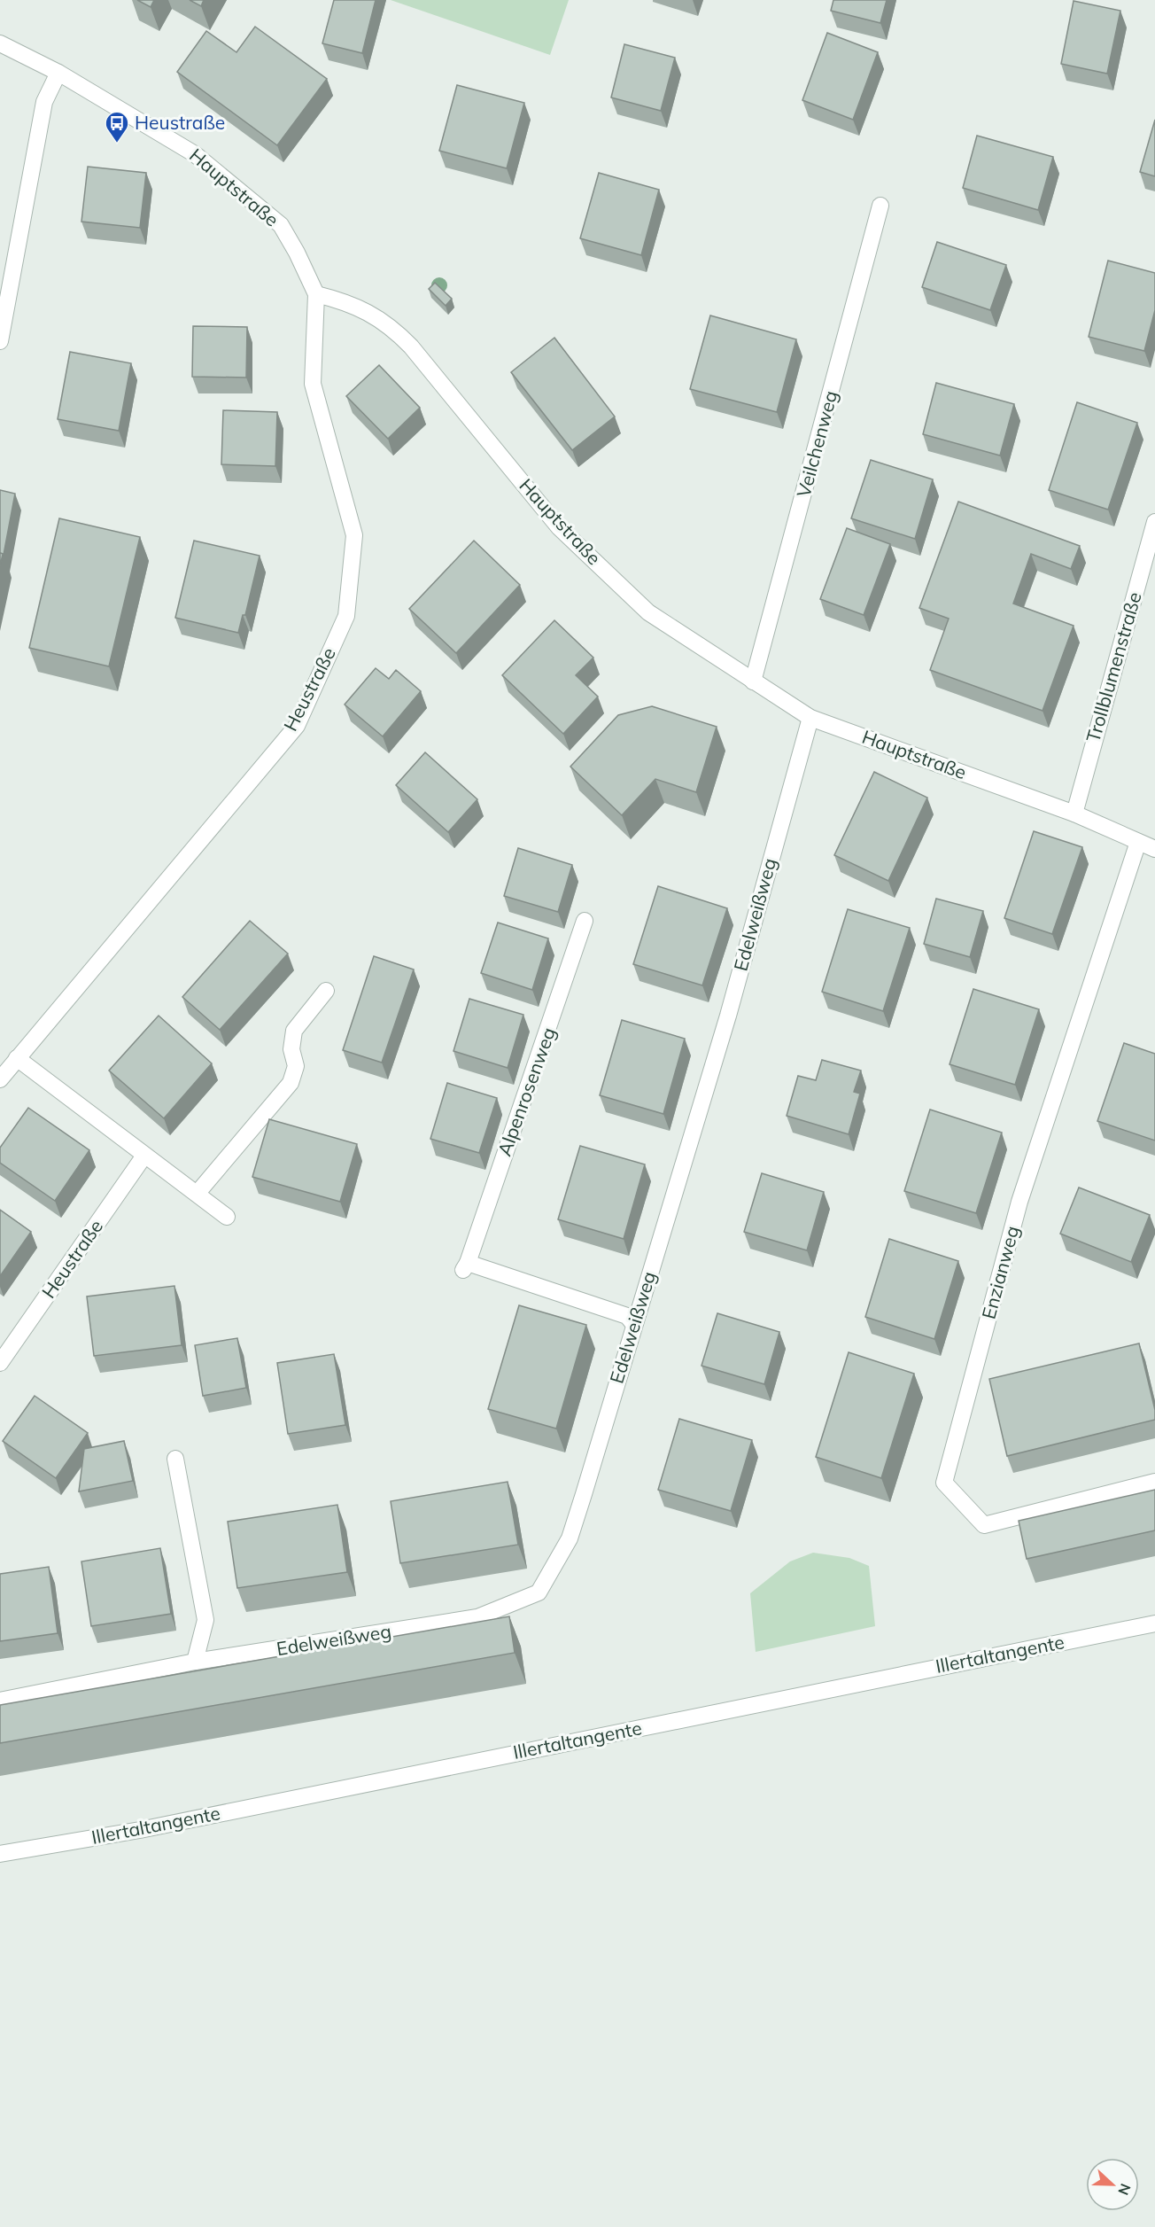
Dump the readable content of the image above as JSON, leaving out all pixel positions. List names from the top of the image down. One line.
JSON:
{"streets":{"street":["Hauptstraße","Veilchenweg","Trollblumenstraße","Heustraße","Edelweißweg","Alpenrosenweg","Enzianweg","Illertaltangente"]},"crossings":[["Hauptstraße","Veilchenweg"],["Hauptstraße","Trollblumenstraße"],["Hauptstraße","Heustraße"],["Hauptstraße","Edelweißweg"],["Hauptstraße","Enzianweg"],["Edelweißweg","Alpenrosenweg"]],"places":{"bus stop":["Heustraße"]},"north":"right"}
